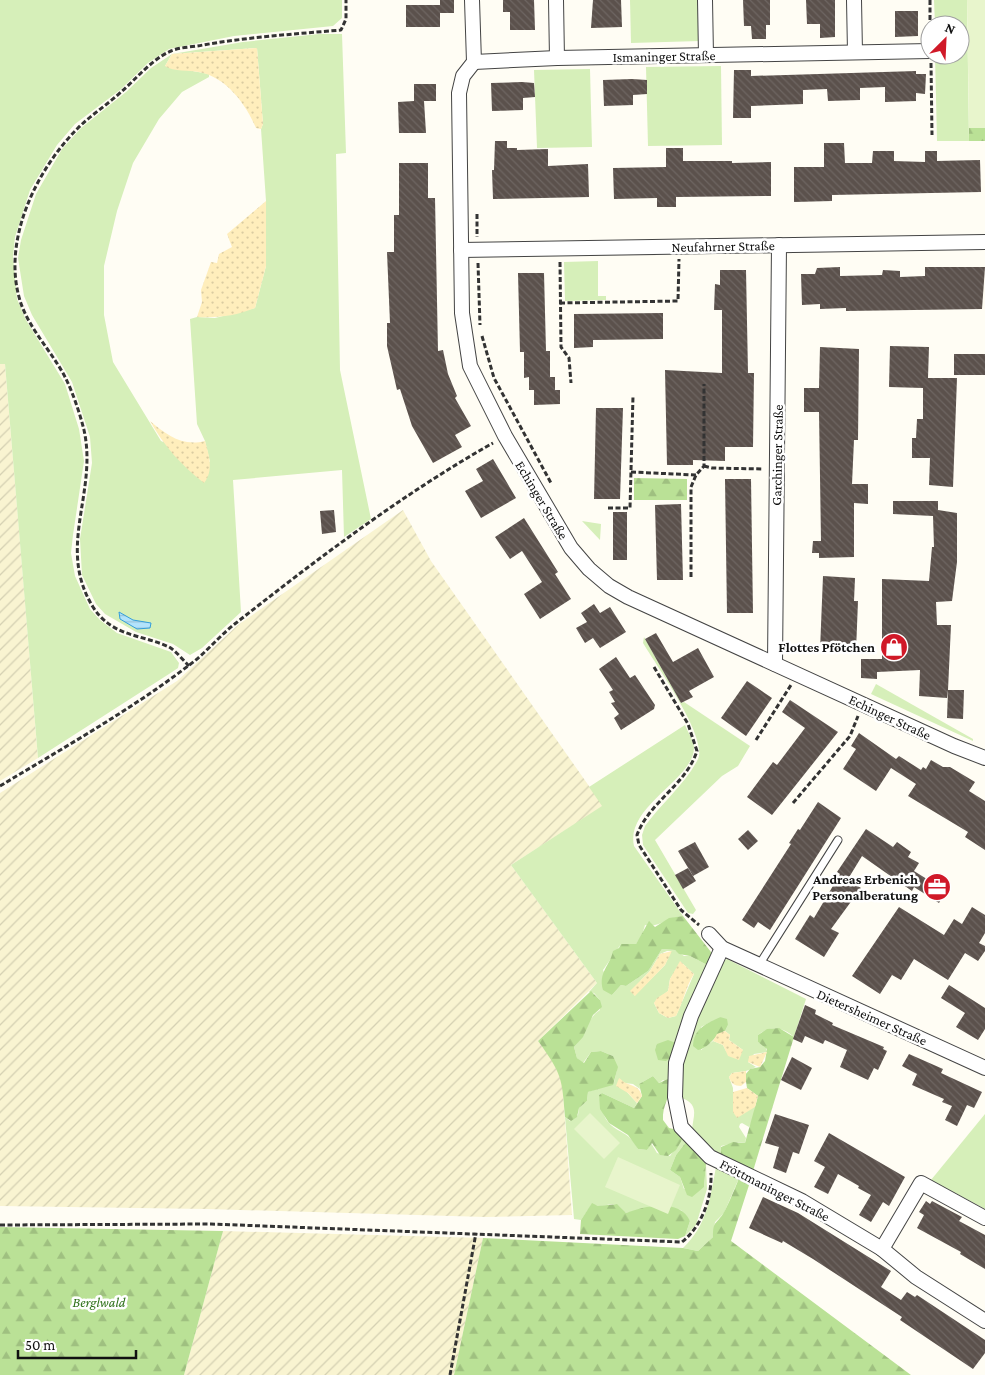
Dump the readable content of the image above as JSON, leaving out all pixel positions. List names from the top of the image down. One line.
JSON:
{"streets":{"street":["Ismaninger Straße","Neufahrner Straße","Garchinger Straße","Echinger Straße","Dietersheimer Straße","Fröttmaninger Straße"]},"crossings":[["Ismaninger Straße","Echinger Straße"],["Neufahrner Straße","Garchinger Straße"],["Neufahrner Straße","Echinger Straße"],["Garchinger Straße","Echinger Straße"],["Dietersheimer Straße","Fröttmaninger Straße"]],"parks":["Berglwald"],"places":{"shop":["Flottes Pfötchen"],"office":["Andreas Erbenich Personalberatung"]},"scale_bar":"50 m","north":"top right"}
